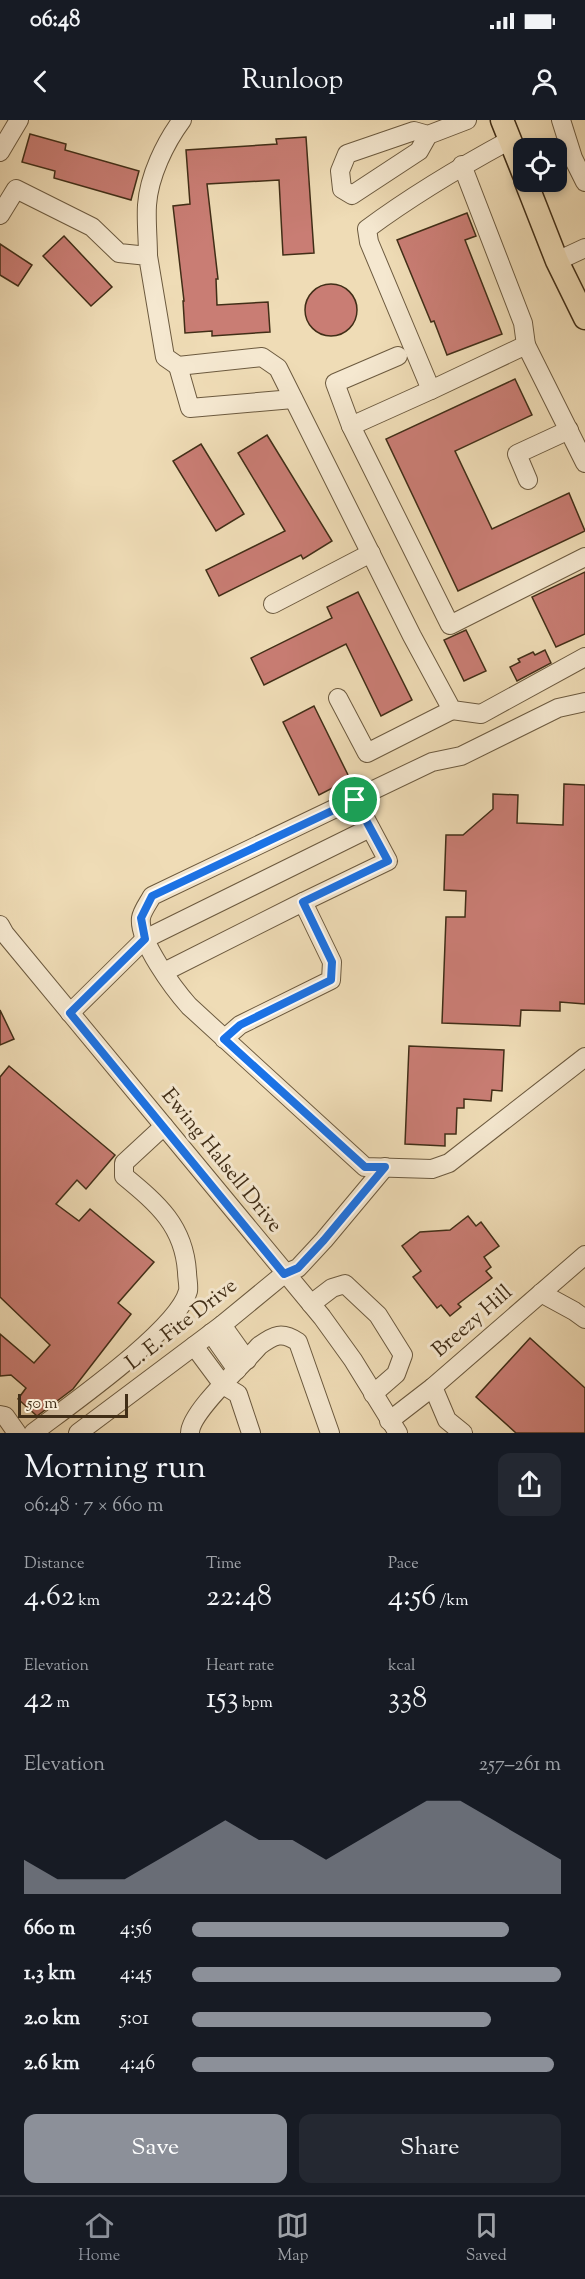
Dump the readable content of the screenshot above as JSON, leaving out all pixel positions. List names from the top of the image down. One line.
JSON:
{"streets":{"street":["Ewing Halsell Drive","Breezy Hill","L. E. Fite Drive"]},"crossings":[["Ewing Halsell Drive","Breezy Hill"],["Ewing Halsell Drive","L. E. Fite Drive"]],"scale_bar":"50 m","page":{"status":"06:48","header":"Runloop","scale":"50 m","heading":["Morning run","06:48 · 7 × 660 m"],"stats":[["Distance","4.62 km"],["Time","22:48"],["Pace","4:56 /km"],["Elevation","42 m"],["Heart rate","153 bpm"],["kcal","338"]],"chart":["Elevation","257–261 m"],"list":[{"name":"660 m","note":"4:56"},{"name":"1.3 km","note":"4:45"},{"name":"2.0 km","note":"5:01"},{"name":"2.6 km","note":"4:46"}],"buttons":["Save","Share"],"tabs":["Home","Map","Saved"]}}
